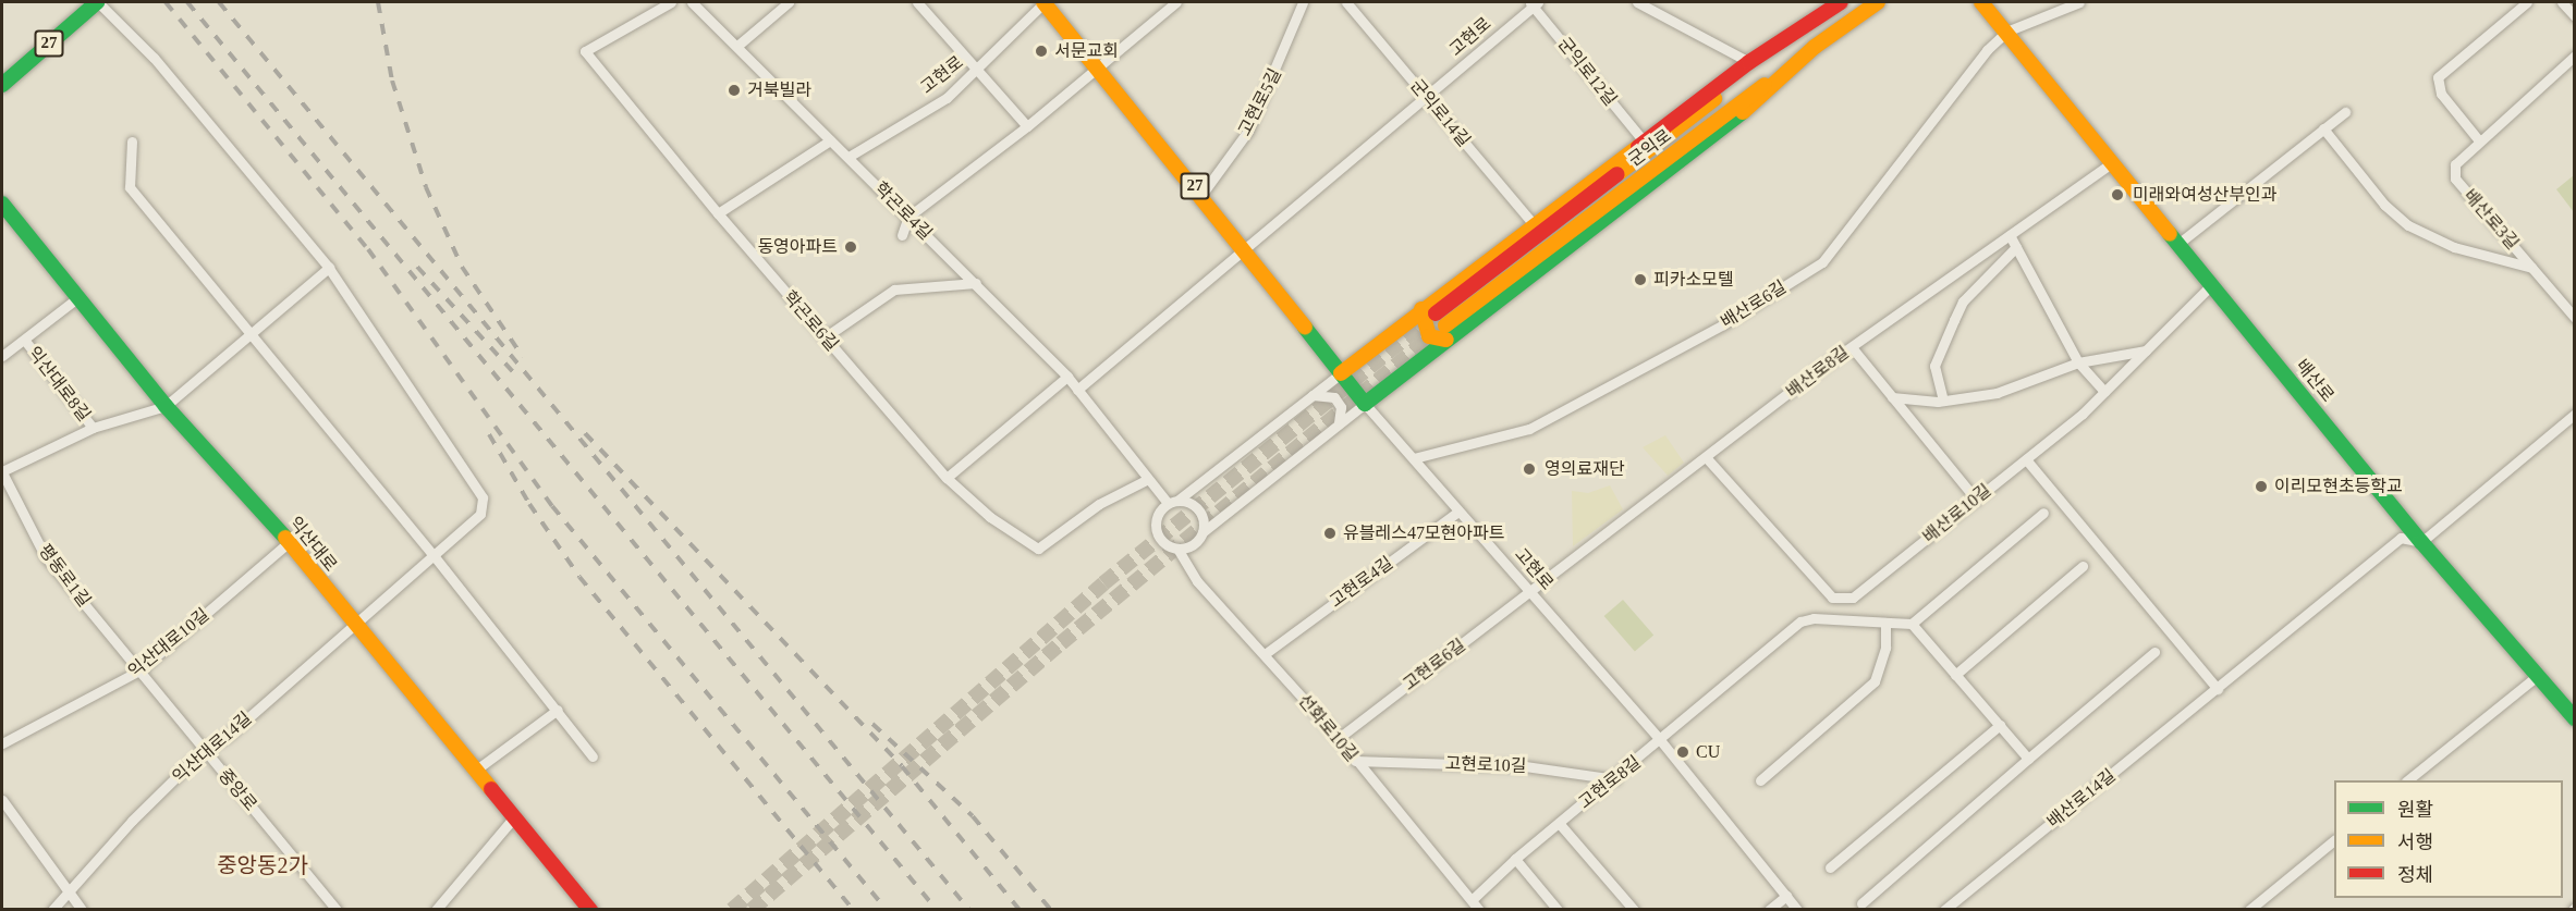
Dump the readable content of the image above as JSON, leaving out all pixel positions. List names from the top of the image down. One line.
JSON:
{"streets":{"street":["고현로","27","군익로12길","고현로5길","군익로14길","군익로","학곤로4길","배산로3길","배산로6길","학곤로6길","배산로8길","배산로","익산대로8길","배산로10길","익산대로","평동로1길","고현로4길","익산대로10길","고현로6길","선화로10길","익산대로14길","고현로10길","고현로8길","중앙로","배산로14길"]},"crossings":[["고현로","군익로12길"],["고현로","고현로5길"],["고현로","군익로14길"],["고현로","학곤로4길"],["고현로","배산로6길"],["고현로","배산로8길"],["고현로","고현로4길"],["고현로","고현로6길"],["고현로","고현로8길"],["27","익산대로14길"],["학곤로4길","학곤로6길"],["학곤로4길","선화로10길"],["배산로6길","배산로"],["배산로8길","배산로"],["배산로8길","배산로10길"],["배산로8길","고현로6길"],["배산로","배산로10길"],["배산로","배산로14길"],["익산대로8길","익산대로"],["익산대로8길","평동로1길"],["익산대로","익산대로10길"],["익산대로","익산대로14길"],["평동로1길","익산대로10길"],["평동로1길","중앙로"],["고현로4길","선화로10길"],["익산대로10길","중앙로"],["고현로6길","선화로10길"],["선화로10길","고현로10길"],["선화로10길","고현로8길"],["익산대로14길","중앙로"],["고현로10길","고현로8길"]],"districts":["중앙동2가"],"places":["서문교회","거북빌라","미래와여성산부인과","동영아파트","피카소모텔","영의료재단","이리모현초등학교","유블레스47모현아파트","CU"],"legend":["원활","서행","정체"]}
